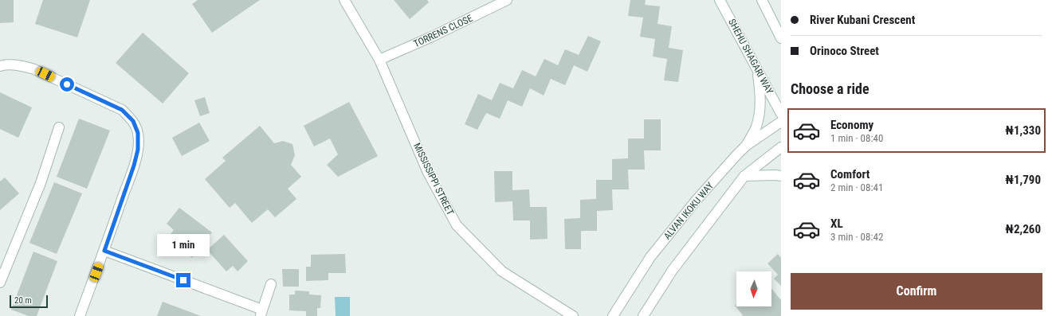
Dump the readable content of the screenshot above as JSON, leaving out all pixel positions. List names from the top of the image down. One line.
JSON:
{"streets":{"street":["TORRENS CLOSE","SHEHU SHAGARI WAY","MISSISSIPPI STREET","ALVAN IKOKU WAY"]},"crossings":[["TORRENS CLOSE","MISSISSIPPI STREET"]],"scale_bar":"20 m","north":"bottom","page":{"banner":["River Kubani Crescent","Orinoco Street"],"heading":"Choose a ride","list":[{"name":"Economy","note":"1 min · 08:40","value":"₦1,330"},{"name":"Comfort","note":"2 min · 08:41","value":"₦1,790"},{"name":"XL","note":"3 min · 08:42","value":"₦2,260"}],"bubble":"1 min","buttons":"Confirm","scale":"20 m"}}
